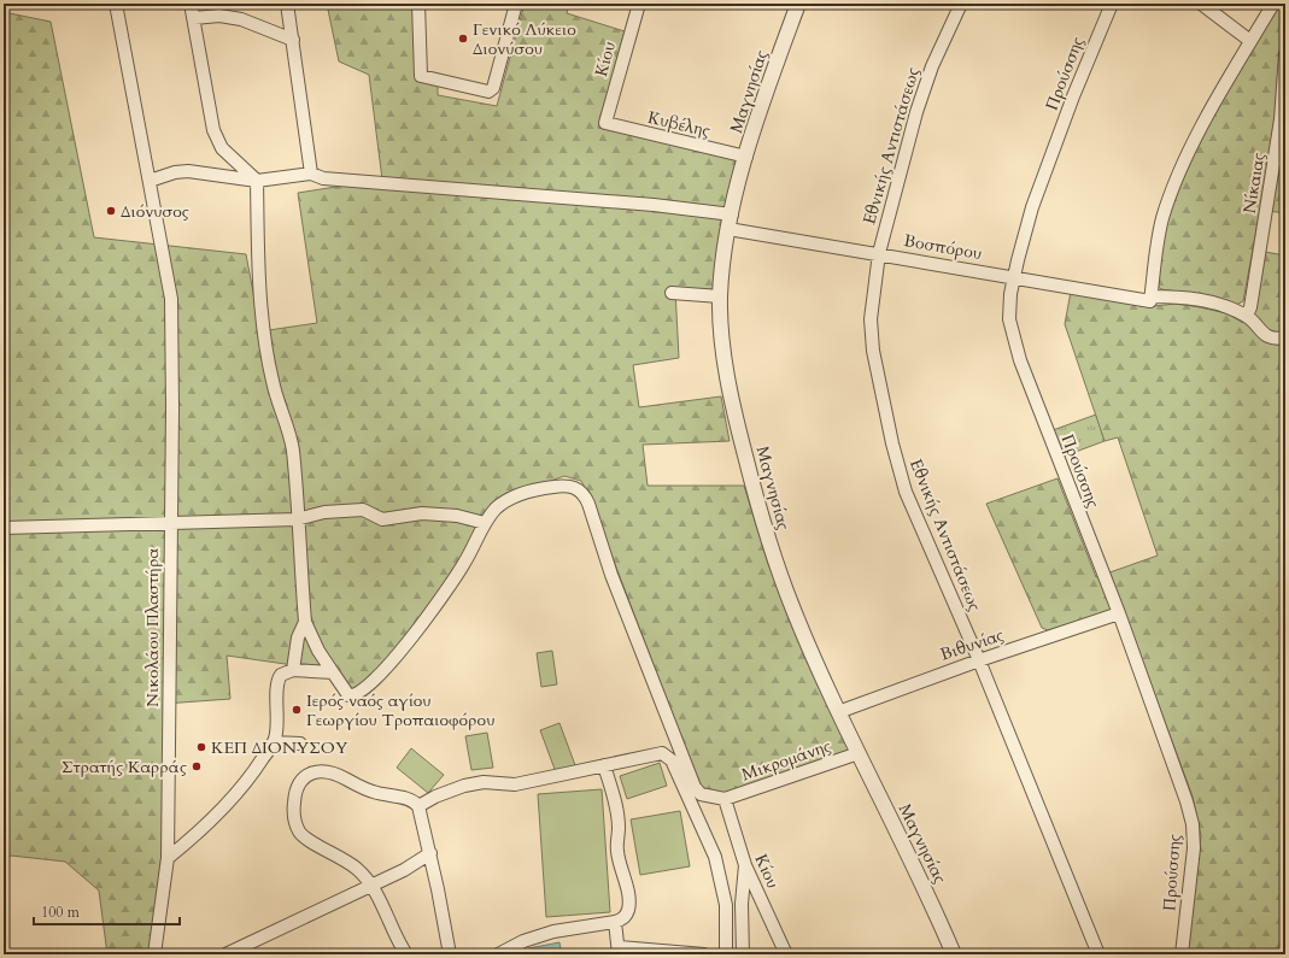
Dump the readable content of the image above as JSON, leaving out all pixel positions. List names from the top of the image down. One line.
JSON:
{"streets":{"street":["Κίου","Προύσσης","Μαγνησίας","Κυβέλης","Εθνικής Αντιστάσεως","Νίκαιας","Βοσπόρου","Νικολάου Πλαστήρα","Βιθυνίας","Μικρομάνης"]},"crossings":[["Κίου","Κυβέλης"],["Κίου","Μικρομάνης"],["Προύσσης","Βοσπόρου"],["Προύσσης","Βιθυνίας"],["Μαγνησίας","Κυβέλης"],["Μαγνησίας","Βοσπόρου"],["Μαγνησίας","Βιθυνίας"],["Μαγνησίας","Μικρομάνης"],["Εθνικής Αντιστάσεως","Βοσπόρου"],["Εθνικής Αντιστάσεως","Βιθυνίας"],["Νίκαιας","Βοσπόρου"]],"places":["Γενικό Λύκειο Διονύσου","Διόνυσος","Ιερός ναός αγίου Γεωργίου Τροπαιοφόρου","ΚΕΠ ΔΙΟΝΥΣΟΥ","Στρατής Καρράς"],"scale_bar":"100 m"}
